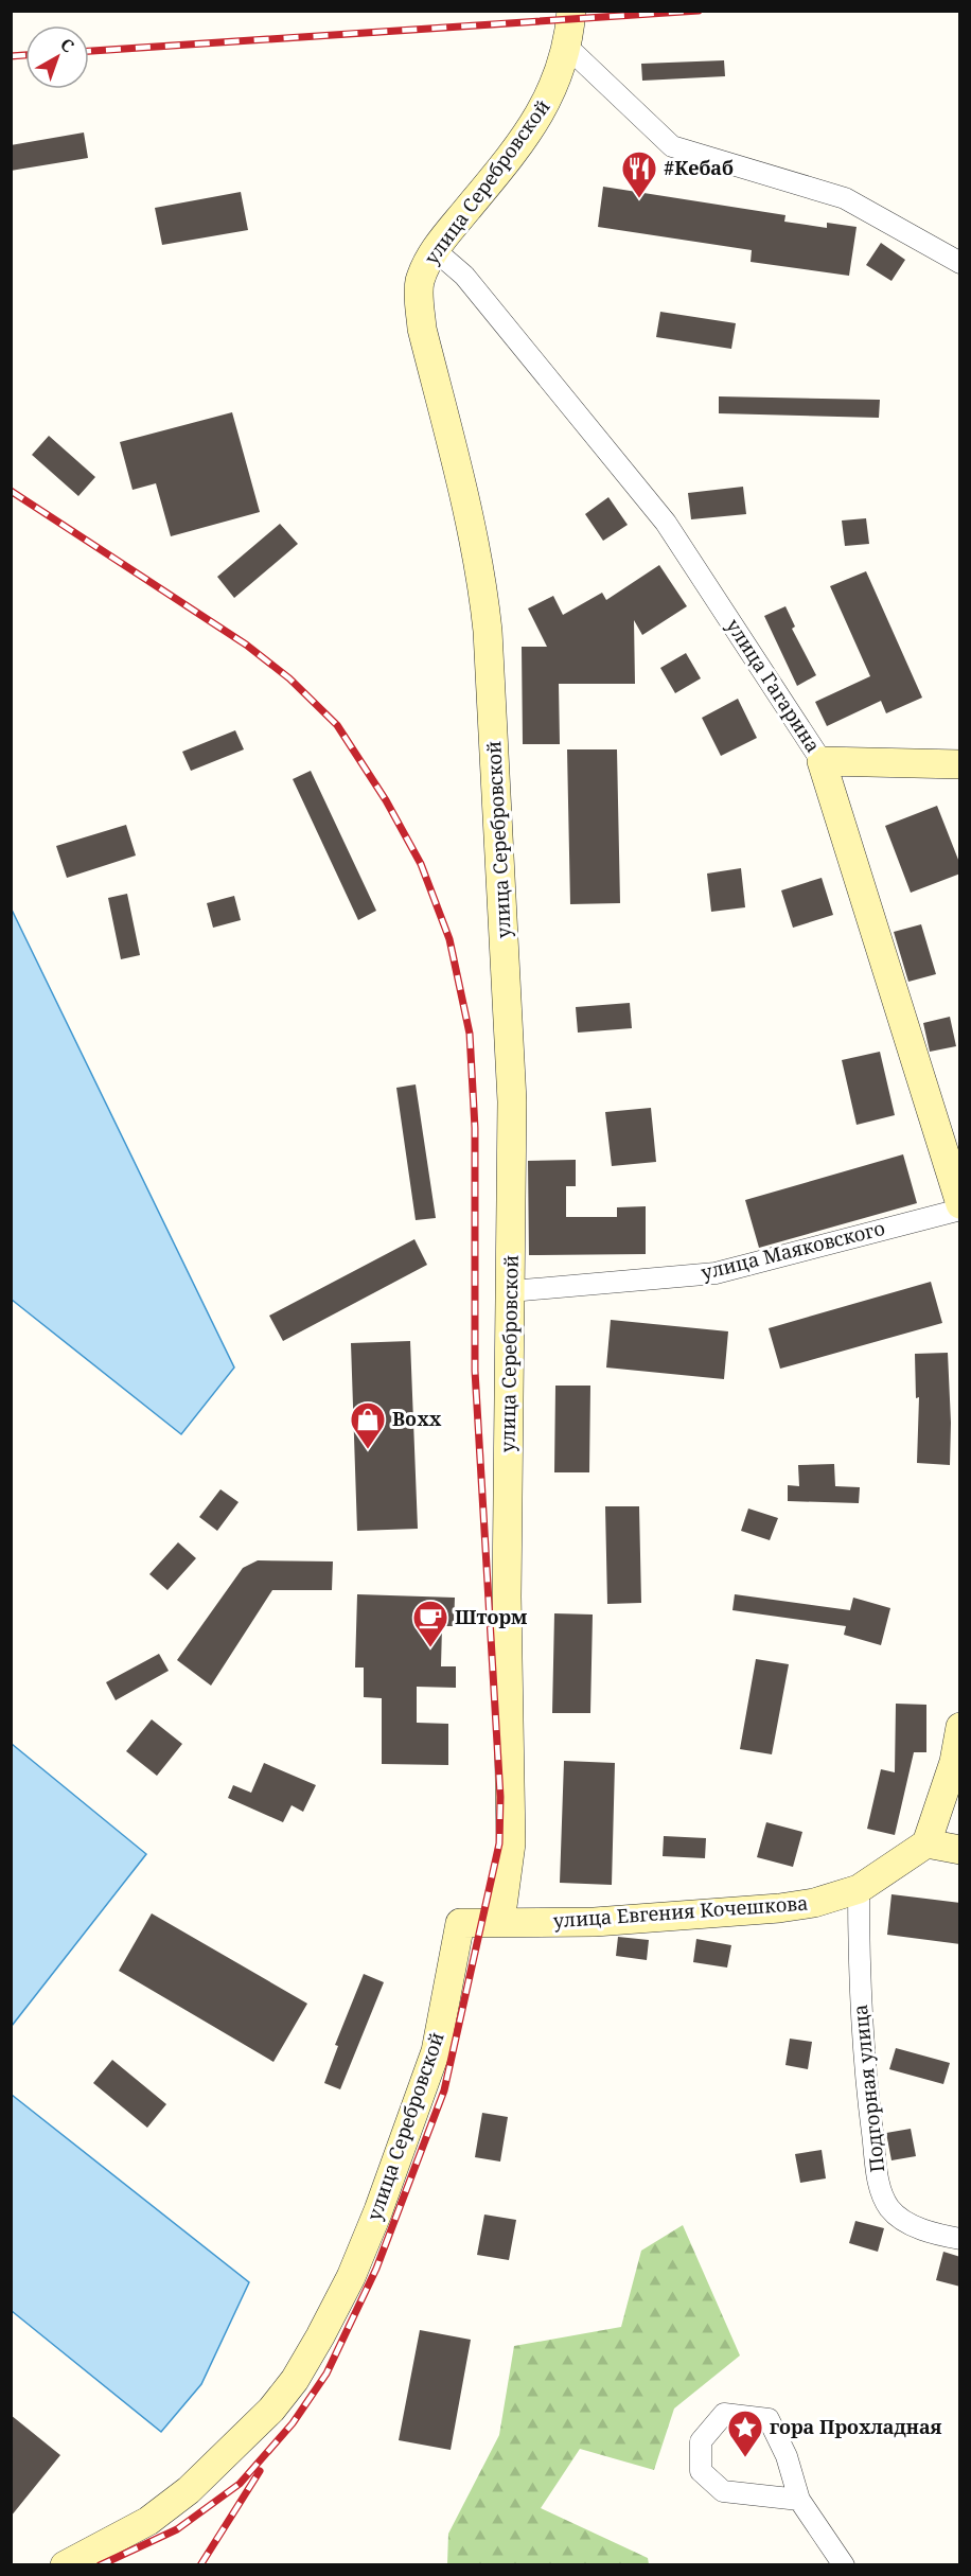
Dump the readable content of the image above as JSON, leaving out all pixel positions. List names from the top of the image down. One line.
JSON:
{"streets":{"street":["улица Серебровской","улица Гагарина","улица Маяковского","улица Евгения Кочешкова","Подгорная улица"]},"crossings":[["улица Серебровской","улица Гагарина"],["улица Серебровской","улица Маяковского"],["улица Серебровской","улица Евгения Кочешкова"],["улица Евгения Кочешкова","Подгорная улица"]],"places":{"restaurant":["#Кебаб"],"shop":["Boxx"],"cafe":["Шторм"],"place":["гора Прохладная"]},"north":"top right"}
